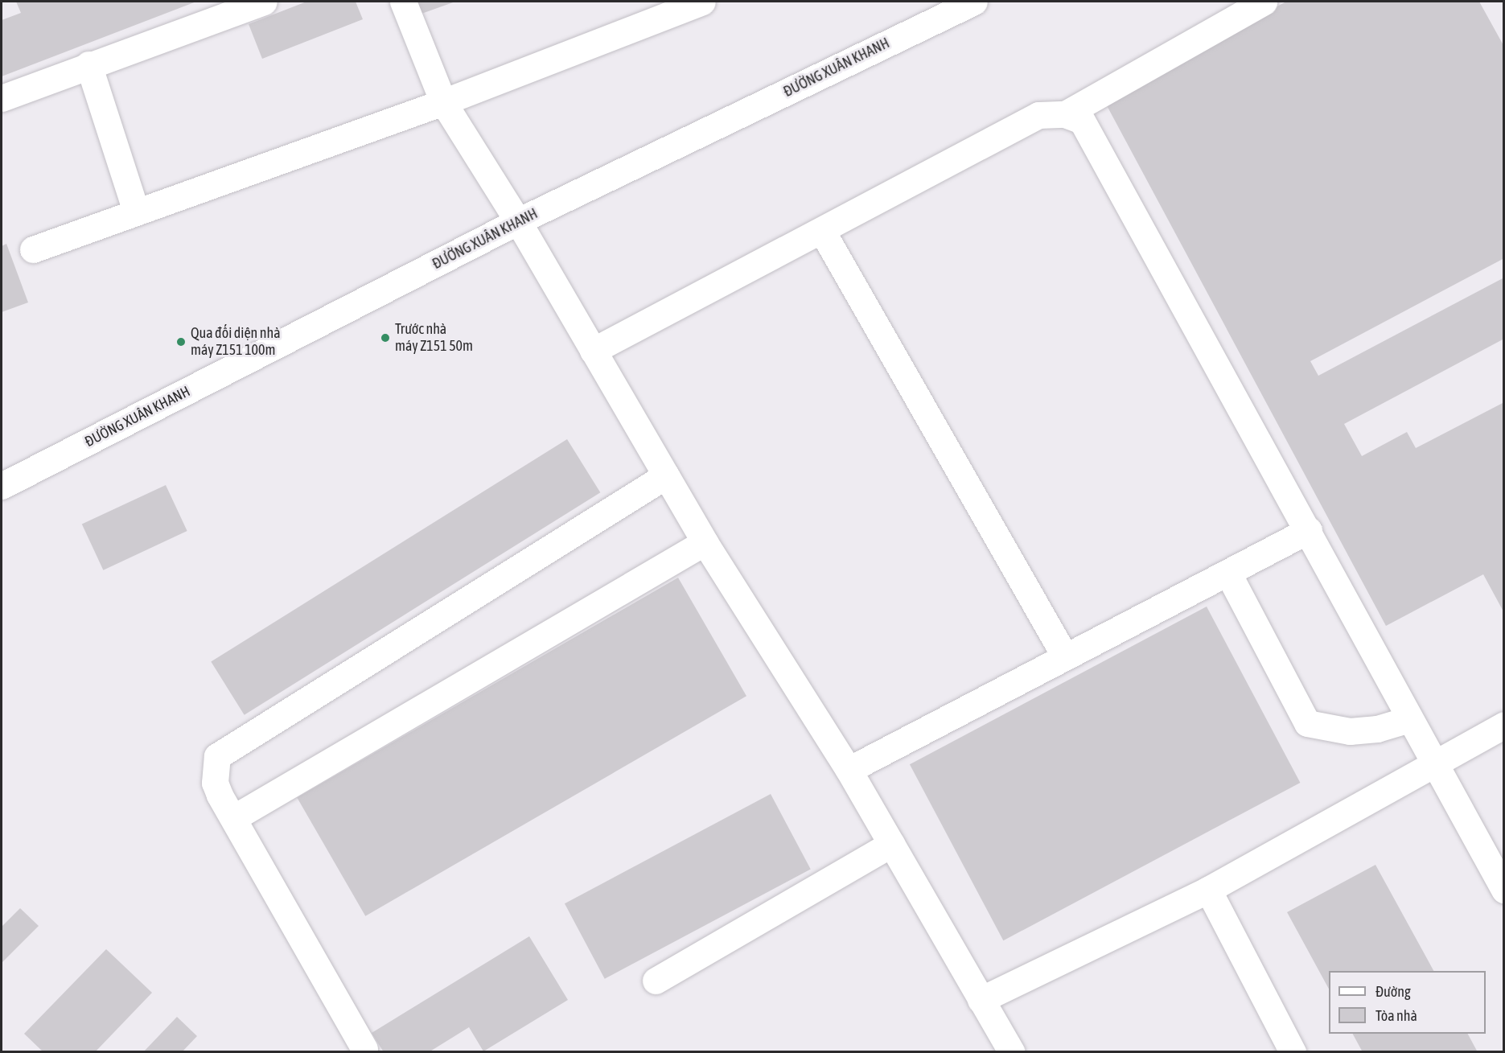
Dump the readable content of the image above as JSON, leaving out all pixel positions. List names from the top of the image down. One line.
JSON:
{"streets":{"main road":["ĐƯỜNG XUÂN KHANH"]},"places":["Trước nhà máy Z151 50m","Qua đối diện nhà máy Z151 100m"],"legend":["Đường","Tòa nhà"]}
